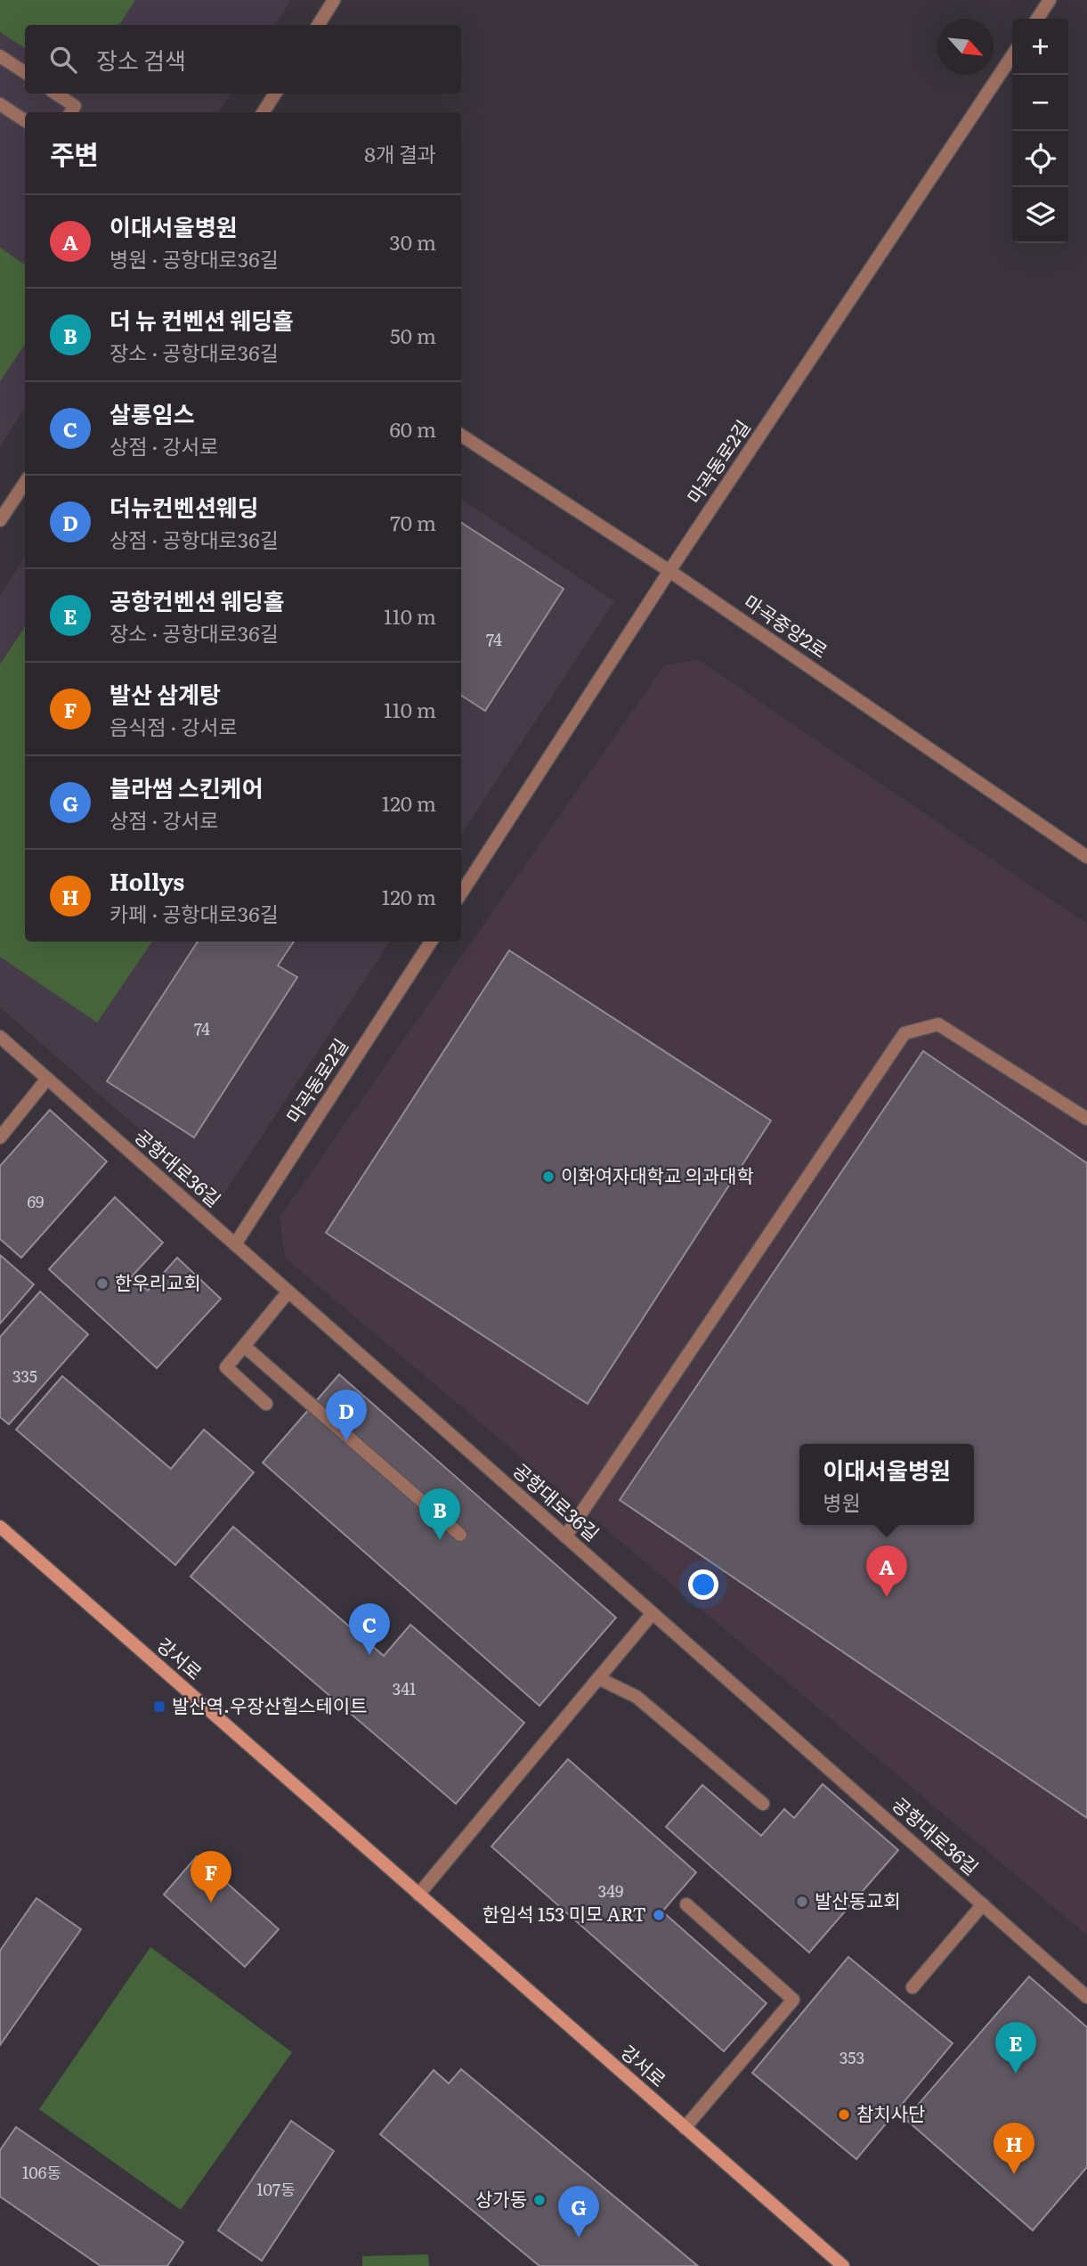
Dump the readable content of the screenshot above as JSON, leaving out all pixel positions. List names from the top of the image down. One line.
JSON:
{"streets":{"main road":["강서로"],"street":["마곡동로2길","마곡중앙2로","공항대로36길"]},"crossings":[["마곡동로2길","마곡중앙2로"],["마곡동로2길","공항대로36길"]],"places":{"other":["이화여자대학교 의과대학","한우리교회","발산동교회","한임석 153 미모 ART","참치사단","상가동"],"transit":["발산역.우장산힐스테이트"]},"house_numbers":["74","74","69","335","341","349","353","106동","107동"],"north":"bottom right","page":{"map_buttons":["+","−"],"search":"장소 검색","heading":["주변","8개 결과"],"list":[{"mark":"A","name":"이대서울병원","note":"병원 · 공항대로36길","value":"30 m"},{"mark":"B","name":"더 뉴 컨벤션 웨딩홀","note":"장소 · 공항대로36길","value":"50 m"},{"mark":"C","name":"살롱임스","note":"상점 · 강서로","value":"60 m"},{"mark":"D","name":"더뉴컨벤션웨딩","note":"상점 · 공항대로36길","value":"70 m"},{"mark":"E","name":"공항컨벤션 웨딩홀","note":"장소 · 공항대로36길","value":"110 m"},{"mark":"F","name":"발산 삼계탕","note":"음식점 · 강서로","value":"110 m"},{"mark":"G","name":"블라썸 스킨케어","note":"상점 · 강서로","value":"120 m"},{"mark":"H","name":"Hollys","note":"카페 · 공항대로36길","value":"120 m"}],"pins":["D","B","A","C","F","E","H","G"],"popup":["이대서울병원","병원"]}}
